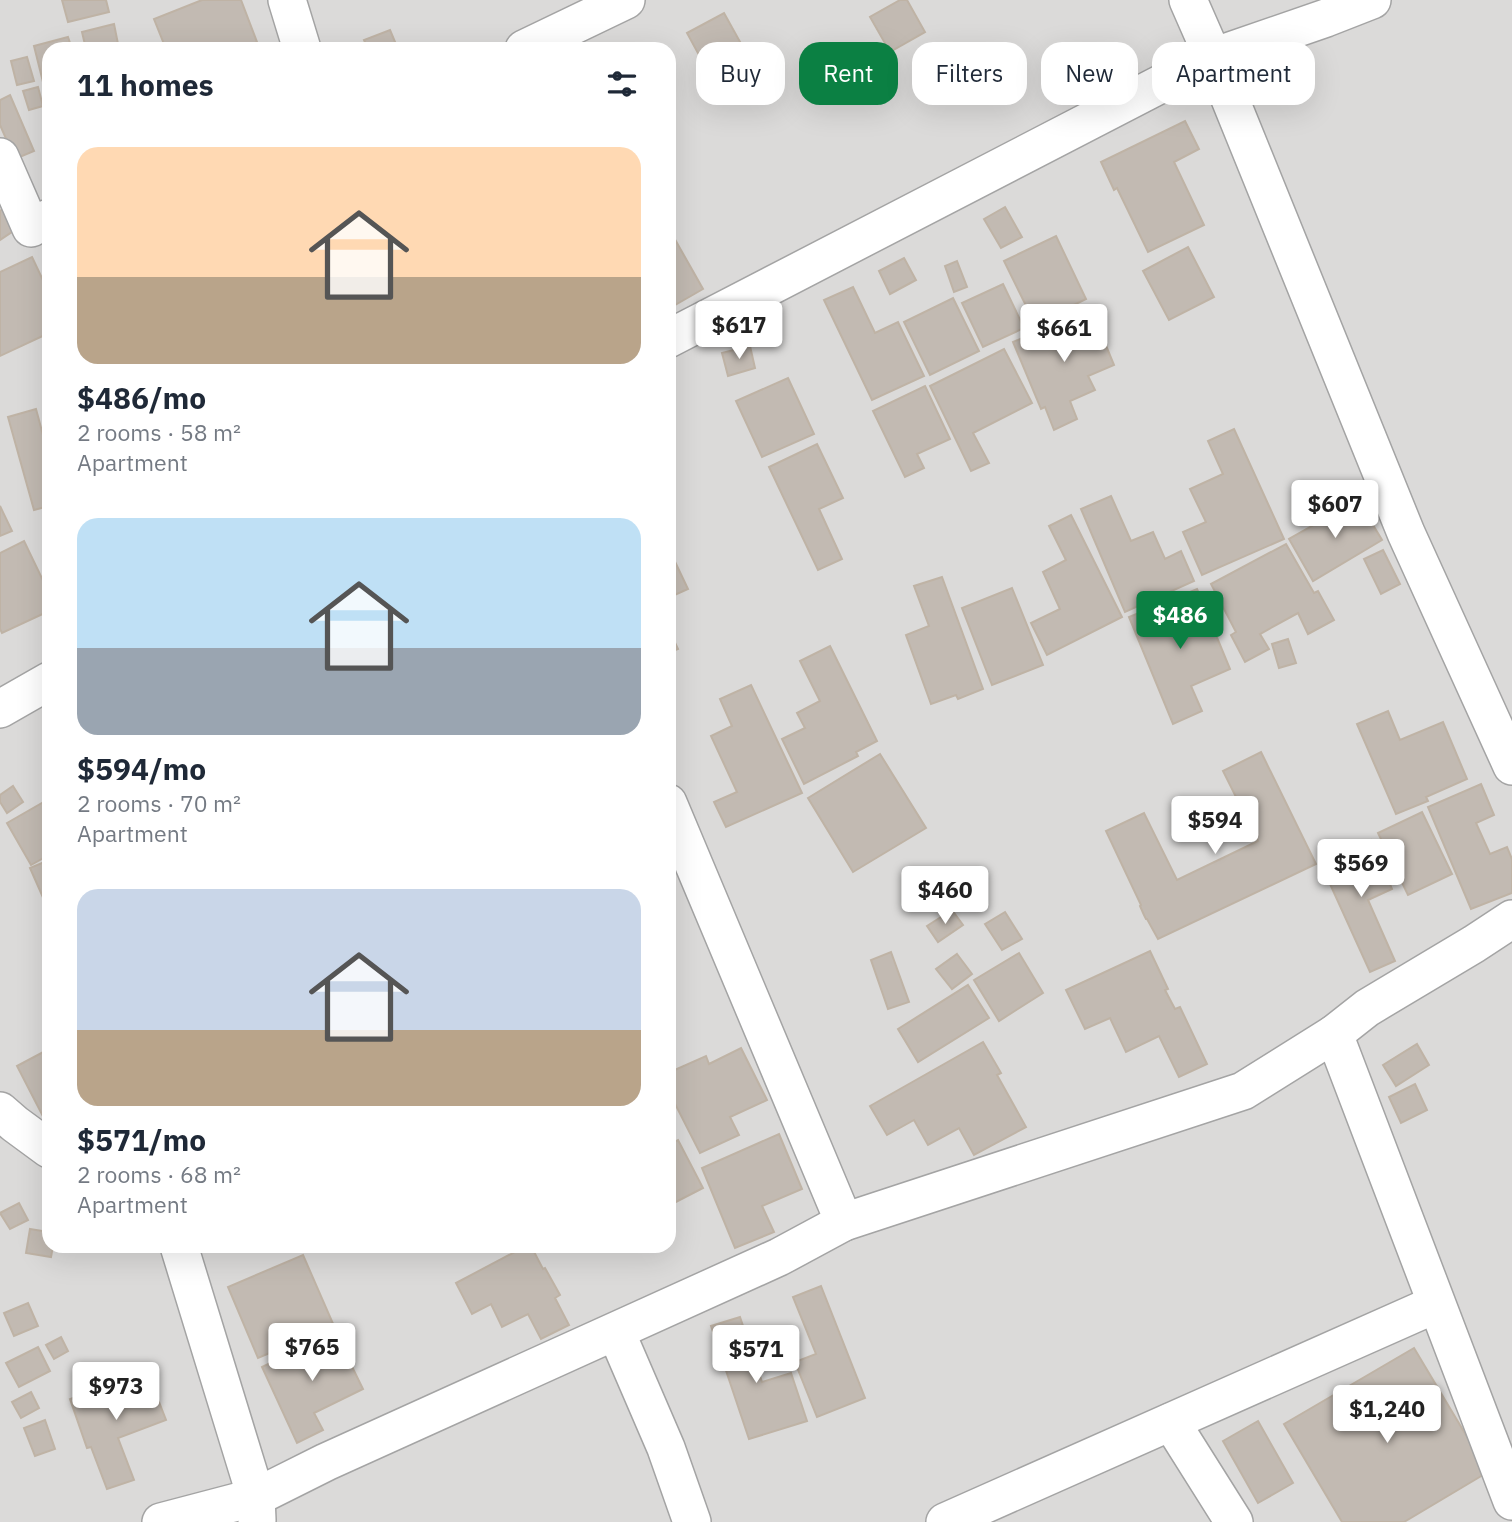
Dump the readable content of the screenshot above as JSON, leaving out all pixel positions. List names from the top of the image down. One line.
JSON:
{"page":{"chip":["Buy","Rent","Filters","New","Apartment"],"heading":"11 homes","list":[{"name":"$486/mo","note":"2 rooms · 58 m² · Apartment"},{"name":"$594/mo","note":"2 rooms · 70 m² · Apartment"},{"name":"$571/mo","note":"2 rooms · 68 m² · Apartment"}],"price":["$617","$661","$607","$486","$594","$569","$460","$765","$571","$973","$1,240"]}}
